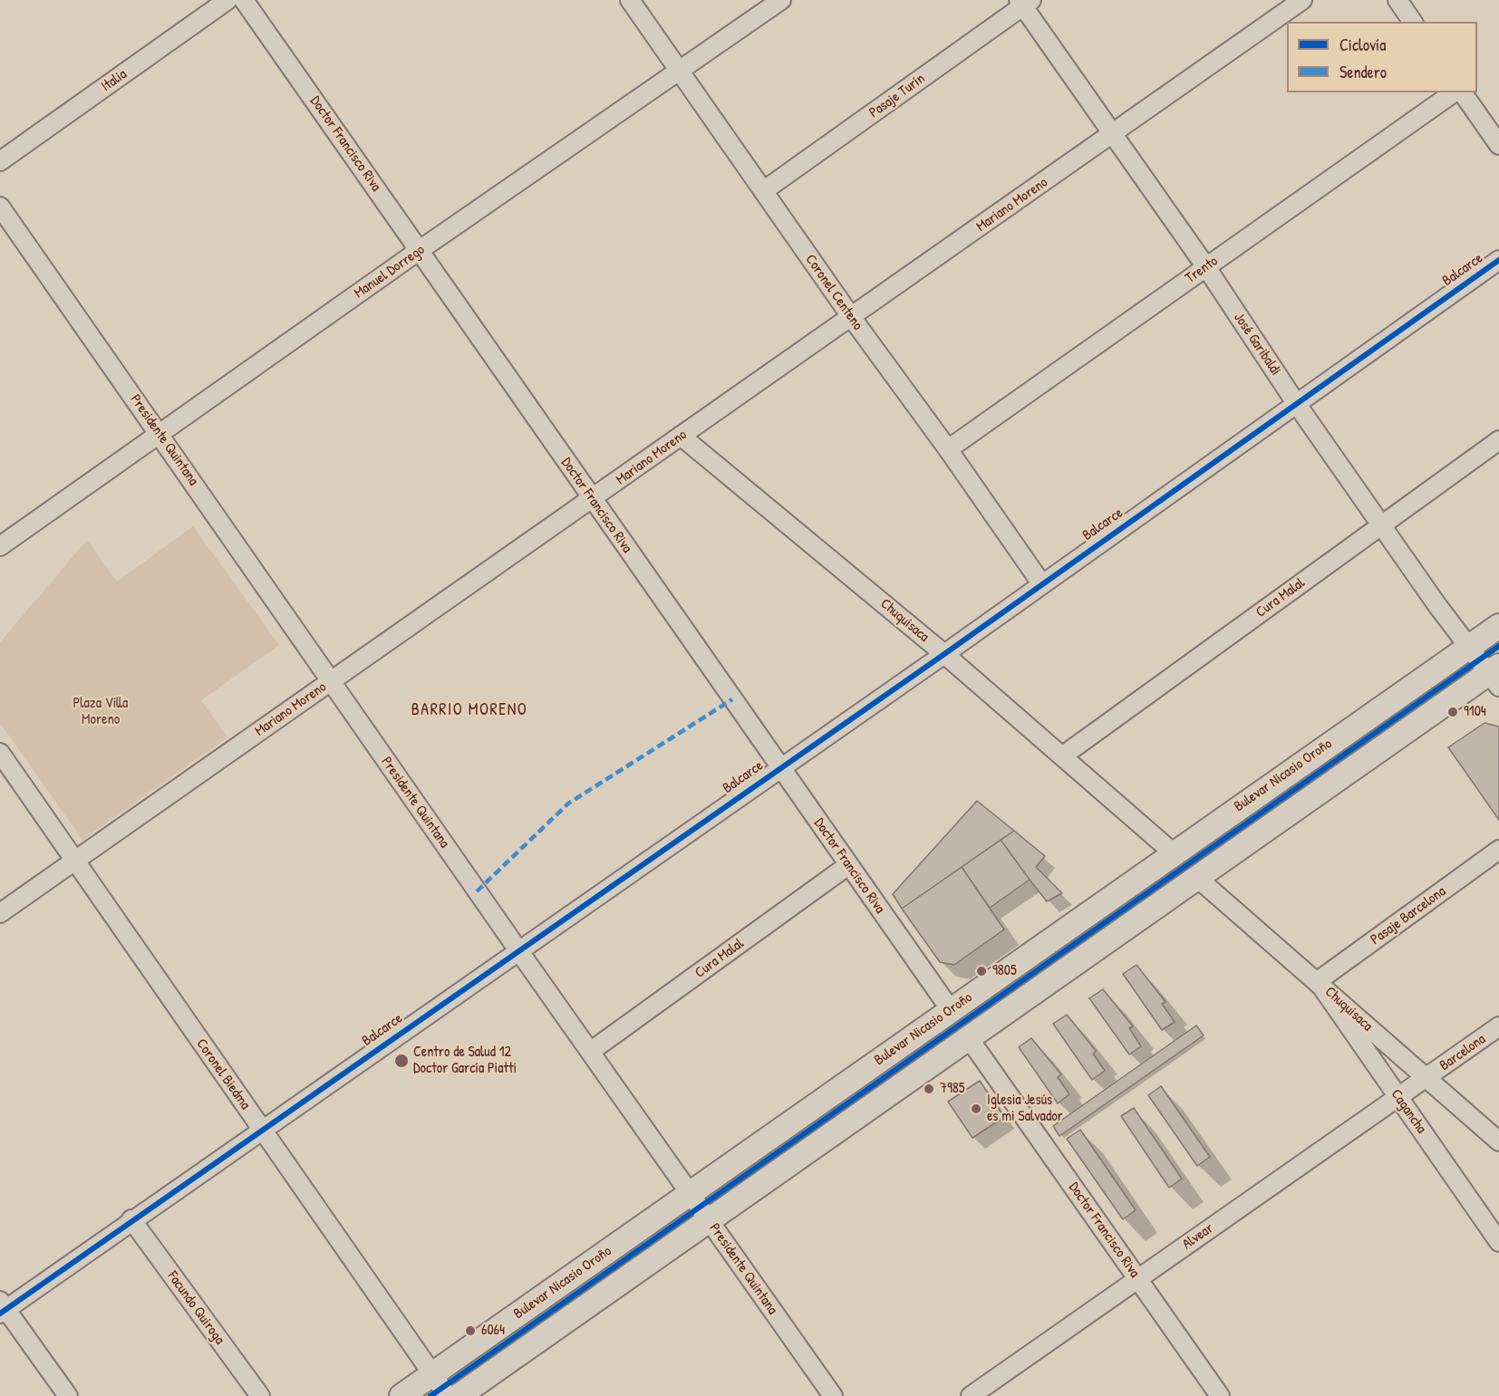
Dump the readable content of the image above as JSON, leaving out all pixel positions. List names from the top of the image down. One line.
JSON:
{"streets":{"main road":["Bulevar Nicasio Oroño"],"street":["Italia","Pasaje Turín","Doctor Francisco Riva","Mariano Moreno","Trento","Balcarce","Manuel Dorrego","Coronel Centeno","José Garibaldi","Presidente Quintana","Cura Malal","Chuquisaca","Pasaje Barcelona","Barcelona","Coronel Biedma","Cagancha","Alvear","Facundo Quiroga"]},"crossings":[["Pasaje Turín","Coronel Centeno"],["Pasaje Turín","José Garibaldi"],["Doctor Francisco Riva","Mariano Moreno"],["Doctor Francisco Riva","Balcarce"],["Doctor Francisco Riva","Manuel Dorrego"],["Doctor Francisco Riva","Cura Malal"],["Doctor Francisco Riva","Bulevar Nicasio Oroño"],["Doctor Francisco Riva","Alvear"],["Mariano Moreno","Coronel Centeno"],["Mariano Moreno","José Garibaldi"],["Mariano Moreno","Presidente Quintana"],["Mariano Moreno","Chuquisaca"],["Mariano Moreno","Coronel Biedma"],["Trento","Coronel Centeno"],["Trento","José Garibaldi"],["Balcarce","Coronel Centeno"],["Balcarce","José Garibaldi"],["Balcarce","Presidente Quintana"],["Balcarce","Chuquisaca"],["Balcarce","Coronel Biedma"],["Balcarce","Facundo Quiroga"],["Manuel Dorrego","Coronel Centeno"],["Manuel Dorrego","Presidente Quintana"],["José Garibaldi","Cura Malal"],["José Garibaldi","Bulevar Nicasio Oroño"],["Presidente Quintana","Cura Malal"],["Presidente Quintana","Bulevar Nicasio Oroño"],["Cura Malal","Chuquisaca"],["Chuquisaca","Bulevar Nicasio Oroño"],["Chuquisaca","Pasaje Barcelona"],["Chuquisaca","Barcelona"],["Chuquisaca","Cagancha"],["Chuquisaca","Alvear"],["Bulevar Nicasio Oroño","Coronel Biedma"],["Pasaje Barcelona","Cagancha"],["Barcelona","Alvear"],["Cagancha","Alvear"]],"districts":["BARRIO MORENO"],"parks":["Plaza Villa Moreno"],"places":["9104","9805","Centro de Salud 12 Doctor García Piatti","7985","Iglesia Jesús es mi Salvador","6064"],"legend":["Ciclovía","Sendero"]}
